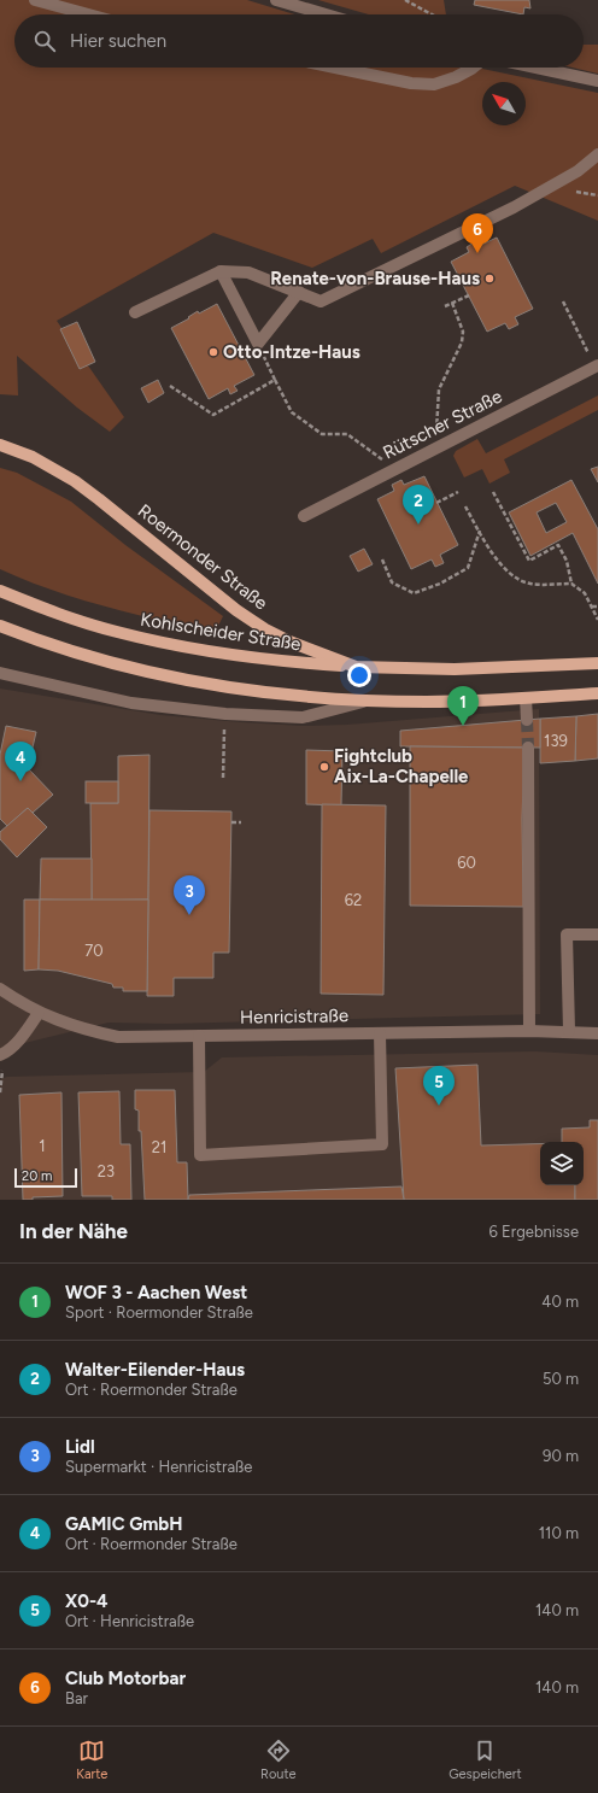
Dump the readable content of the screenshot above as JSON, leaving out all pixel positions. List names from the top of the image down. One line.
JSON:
{"streets":{"main road":["Roermonder Straße","Kohlscheider Straße"],"street":["Rütscher Straße","Henricistraße"]},"crossings":[["Roermonder Straße","Kohlscheider Straße"]],"places":["Renate-von-Brause-Haus","Otto-Intze-Haus","Fightclub Aix-La-Chapelle"],"house_numbers":["139","60","62","70","1","21","23"],"scale_bar":"20 m","north":"top left","page":{"search":"Hier suchen","pins":["6","2","1","4","3","5"],"scale":"20 m","heading":["In der Nähe","6 Ergebnisse"],"list":[{"mark":"1","name":"WOF 3 - Aachen West","note":"Sport · Roermonder Straße","value":"40 m"},{"mark":"2","name":"Walter-Eilender-Haus","note":"Ort · Roermonder Straße","value":"50 m"},{"mark":"3","name":"Lidl","note":"Supermarkt · Henricistraße","value":"90 m"},{"mark":"4","name":"GAMIC GmbH","note":"Ort · Roermonder Straße","value":"110 m"},{"mark":"5","name":"X0-4","note":"Ort · Henricistraße","value":"140 m"},{"mark":"6","name":"Club Motorbar","note":"Bar","value":"140 m"}],"nav":["Karte","Route","Gespeichert"]}}
